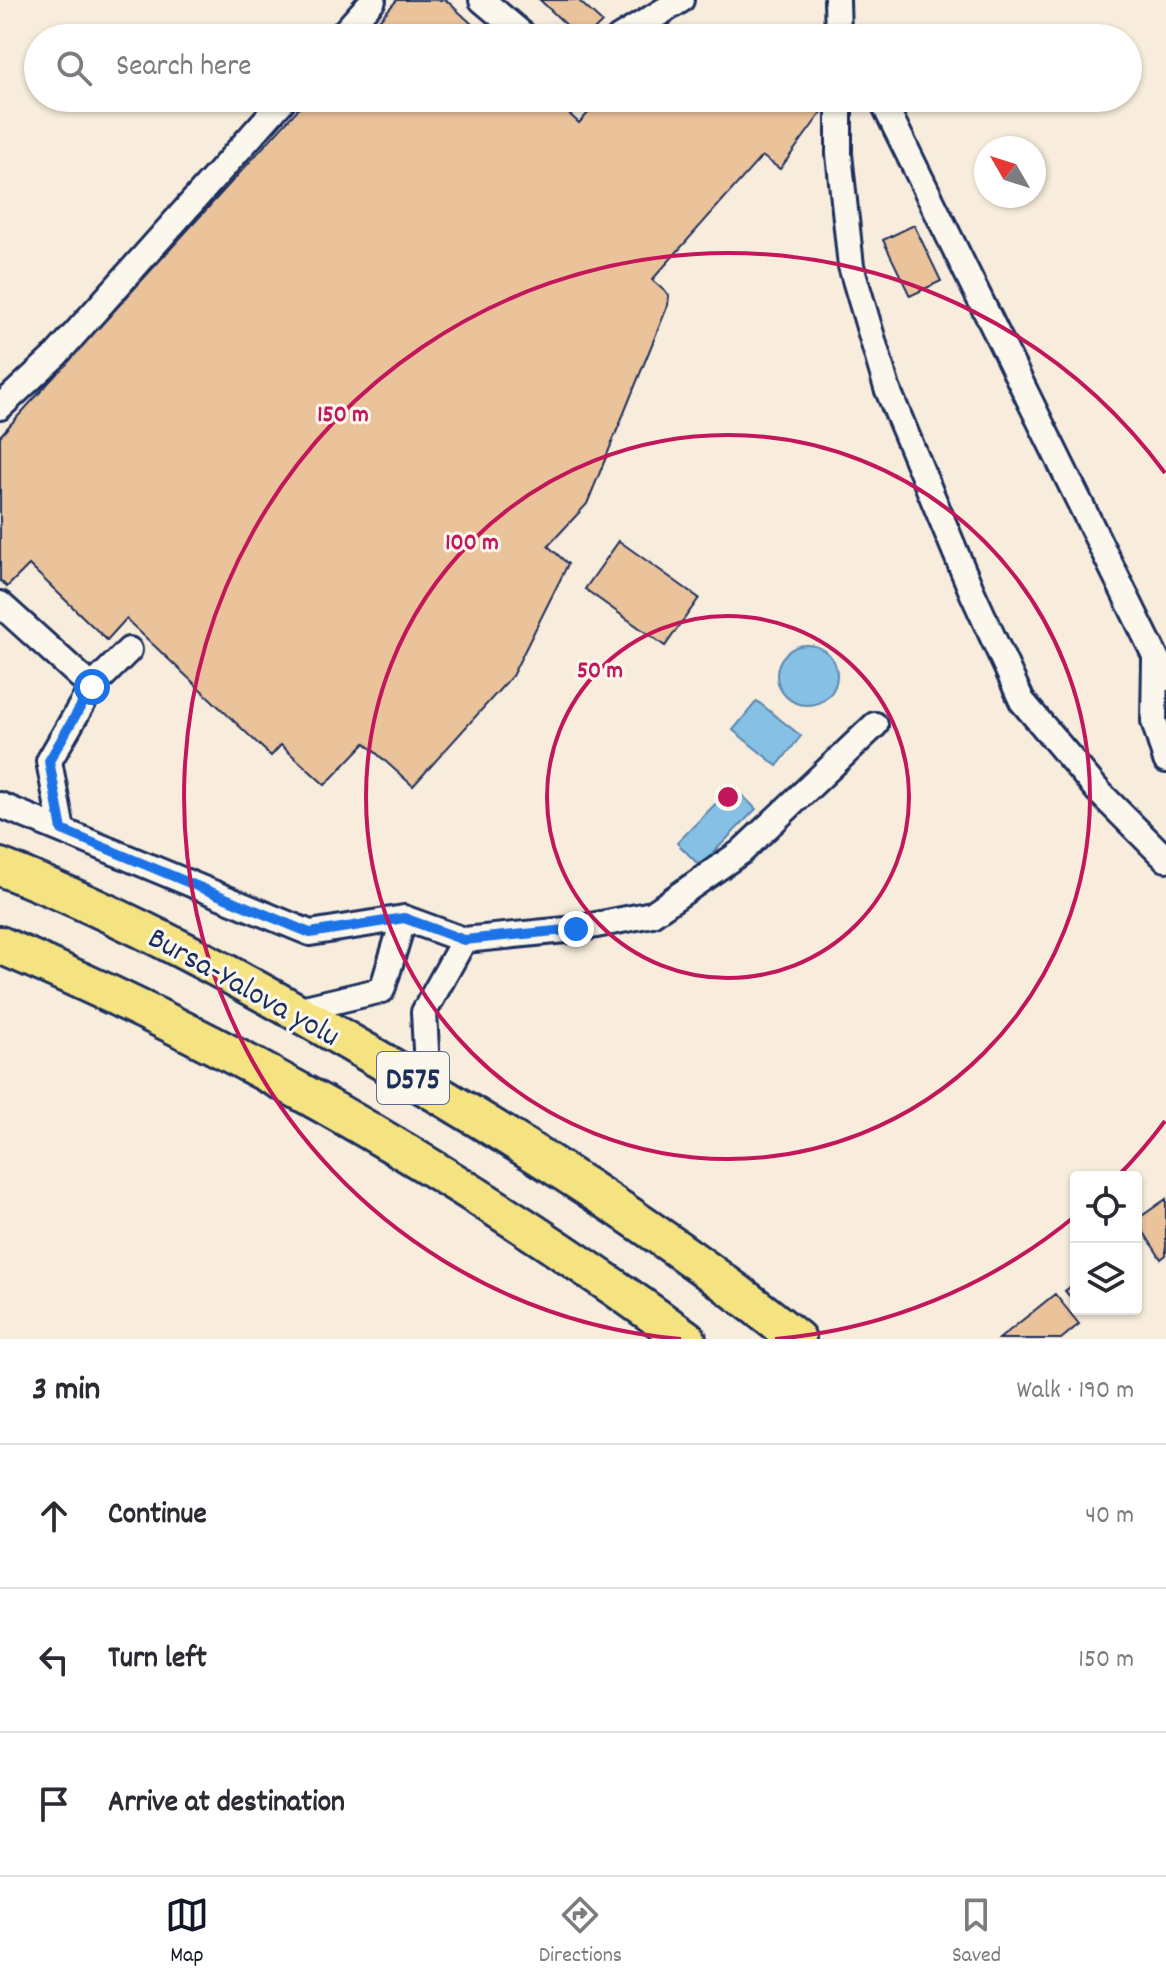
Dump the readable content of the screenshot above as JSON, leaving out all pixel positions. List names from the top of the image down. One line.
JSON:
{"streets":{"highway":["Bursa-Yalova yolu","D575"]},"north":"top left","page":{"search":"Search here","heading":["3 min","Walk · 190 m"],"list":[["Continue","40 m"],["Turn left","150 m"],"Arrive at destination"],"nav":["Map","Directions","Saved"]},"rings":["150 m","100 m","50 m"]}
